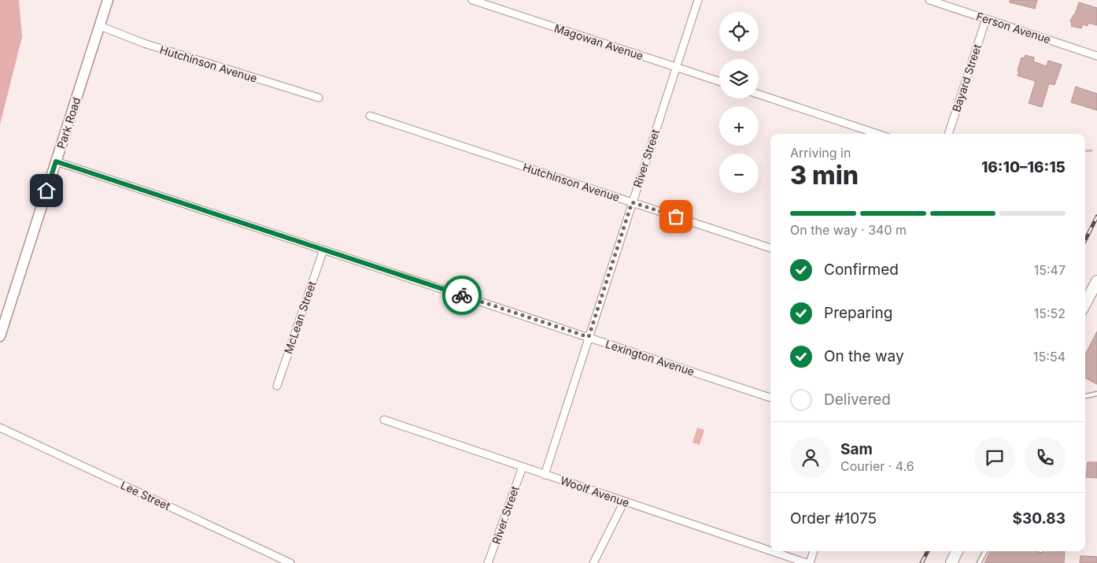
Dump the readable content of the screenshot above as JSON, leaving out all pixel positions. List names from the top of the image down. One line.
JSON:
{"streets":{"street":["Ferson Avenue","Magowan Avenue","Hutchinson Avenue","Bayard Street","Park Road","River Street","McLean Street","Lexington Avenue","Woolf Avenue","Lee Street"]},"crossings":[["Ferson Avenue","Bayard Street"],["Magowan Avenue","River Street"],["Hutchinson Avenue","Park Road"],["Hutchinson Avenue","River Street"],["Park Road","Lexington Avenue"],["River Street","Lexington Avenue"],["River Street","Woolf Avenue"],["McLean Street","Lexington Avenue"]],"page":{"map_buttons":["+","−"],"heading":["3 min","Arriving in","16:10–16:15"],"panel":["Sam","Courier · 4.6","Order #1075","$30.83"],"bar":"On the way · 340 m","list":[["Confirmed","15:47"],["Preparing","15:52"],["On the way","15:54"],"Delivered"]}}
